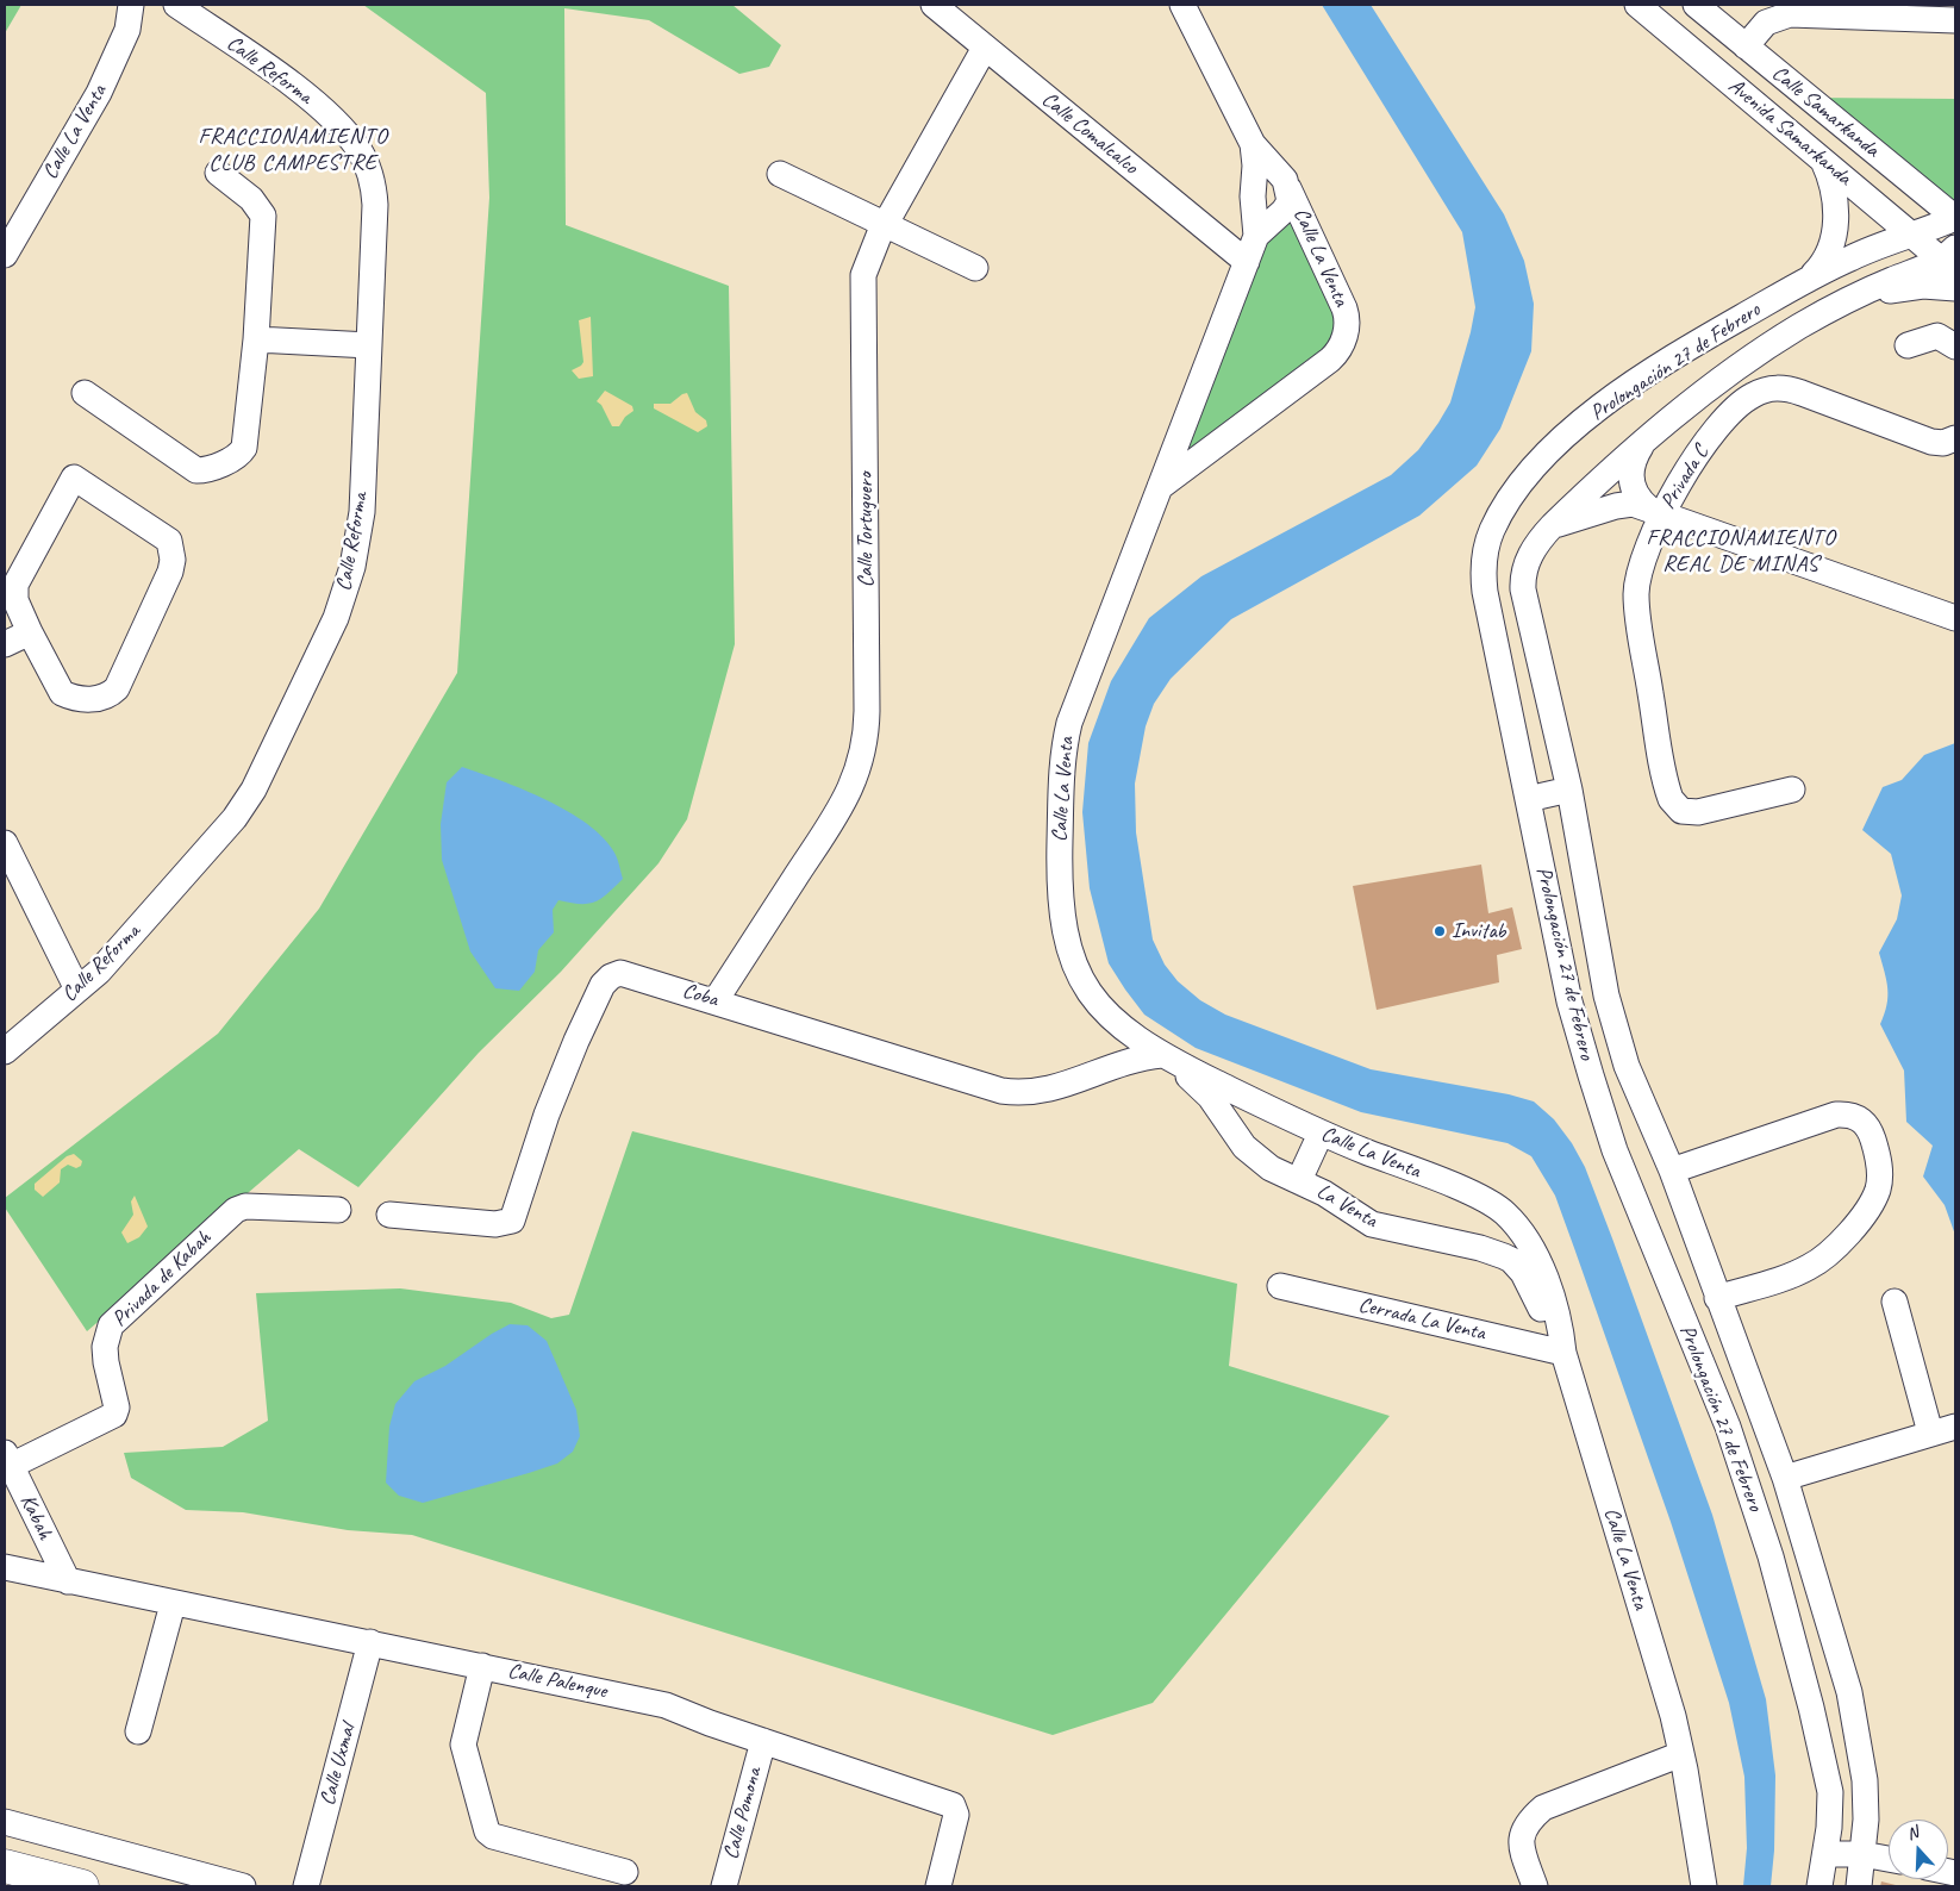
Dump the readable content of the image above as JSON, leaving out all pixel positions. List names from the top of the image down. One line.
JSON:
{"streets":{"street":["Calle Reforma","Calle Samarkanda","Calle La Venta","Avenida Samarkanda","Calle Comalcalco","Prolongación 27 de Febrero","Privada C","Calle Tortuguero","Coba","La Venta","Privada de Kabah","Cerrada La Venta","Kabah","Calle Palenque","Calle Uxmal","Calle Pomona"]},"crossings":[["Calle Samarkanda","Prolongación 27 de Febrero"],["Calle La Venta","Calle Comalcalco"],["Calle La Venta","Coba"],["Calle La Venta","La Venta"],["Calle La Venta","Cerrada La Venta"],["Avenida Samarkanda","Prolongación 27 de Febrero"],["Calle Comalcalco","Calle Tortuguero"],["Calle Tortuguero","Coba"],["Coba","La Venta"],["La Venta","Cerrada La Venta"],["Privada de Kabah","Kabah"],["Kabah","Calle Palenque"],["Calle Palenque","Calle Uxmal"],["Calle Palenque","Calle Pomona"]],"districts":["FRACCIONAMIENTO CLUB CAMPESTRE","FRACCIONAMIENTO REAL DE MINAS"],"places":["Invitab"],"north":"top"}
